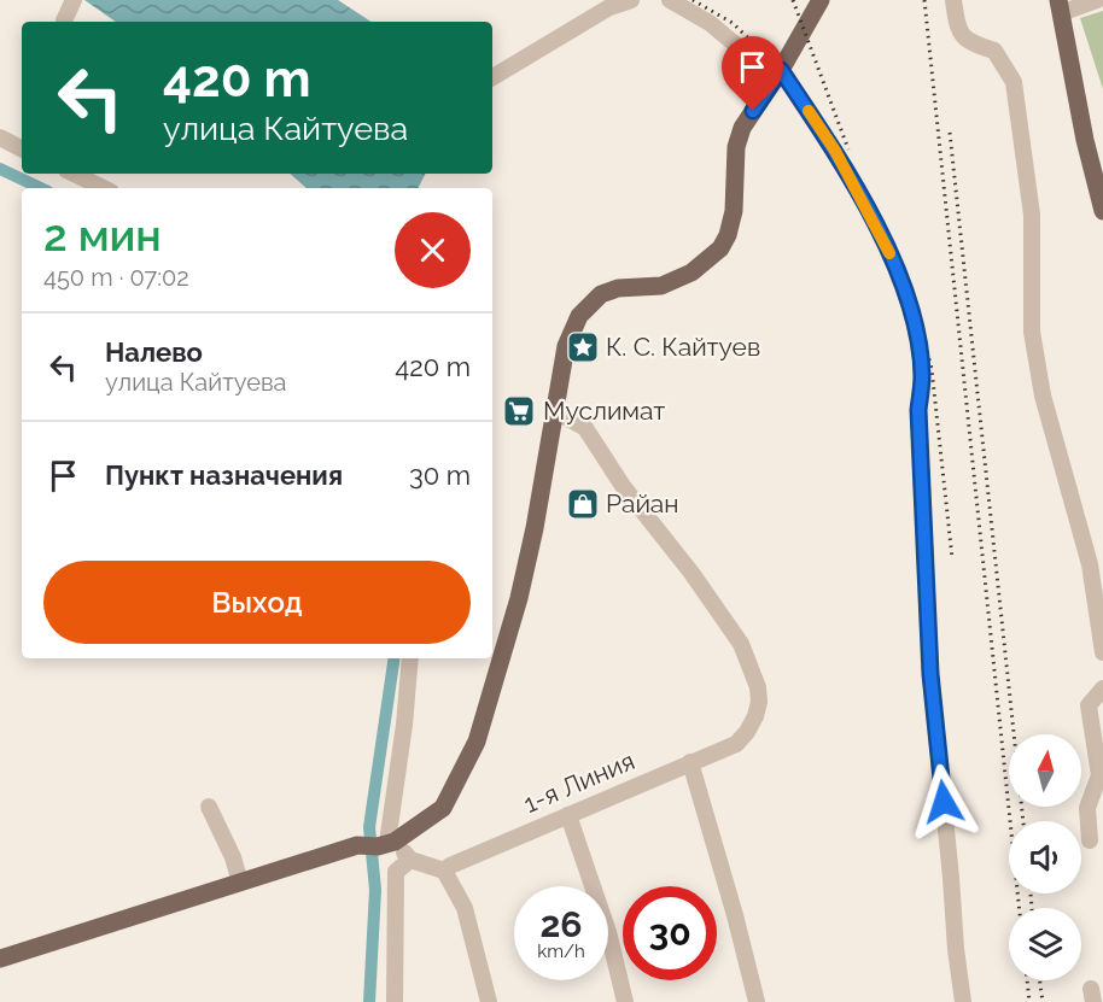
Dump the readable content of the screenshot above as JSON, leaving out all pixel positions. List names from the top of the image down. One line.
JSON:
{"streets":{"street":["1-я Линия"]},"places":{"place":["К. С. Кайтуев"],"supermarket":["Муслимат"],"shop":["Райан"]},"north":"top","page":{"turn":["420 m","улица Кайтуева"],"heading":["2 мин","450 m · 07:02"],"list":[{"name":"Налево","note":"улица Кайтуева","value":"420 m"},{"name":"Пункт назначения","value":"30 m"}],"buttons":"Выход","speed":"26 km/h","limit":"30"}}
